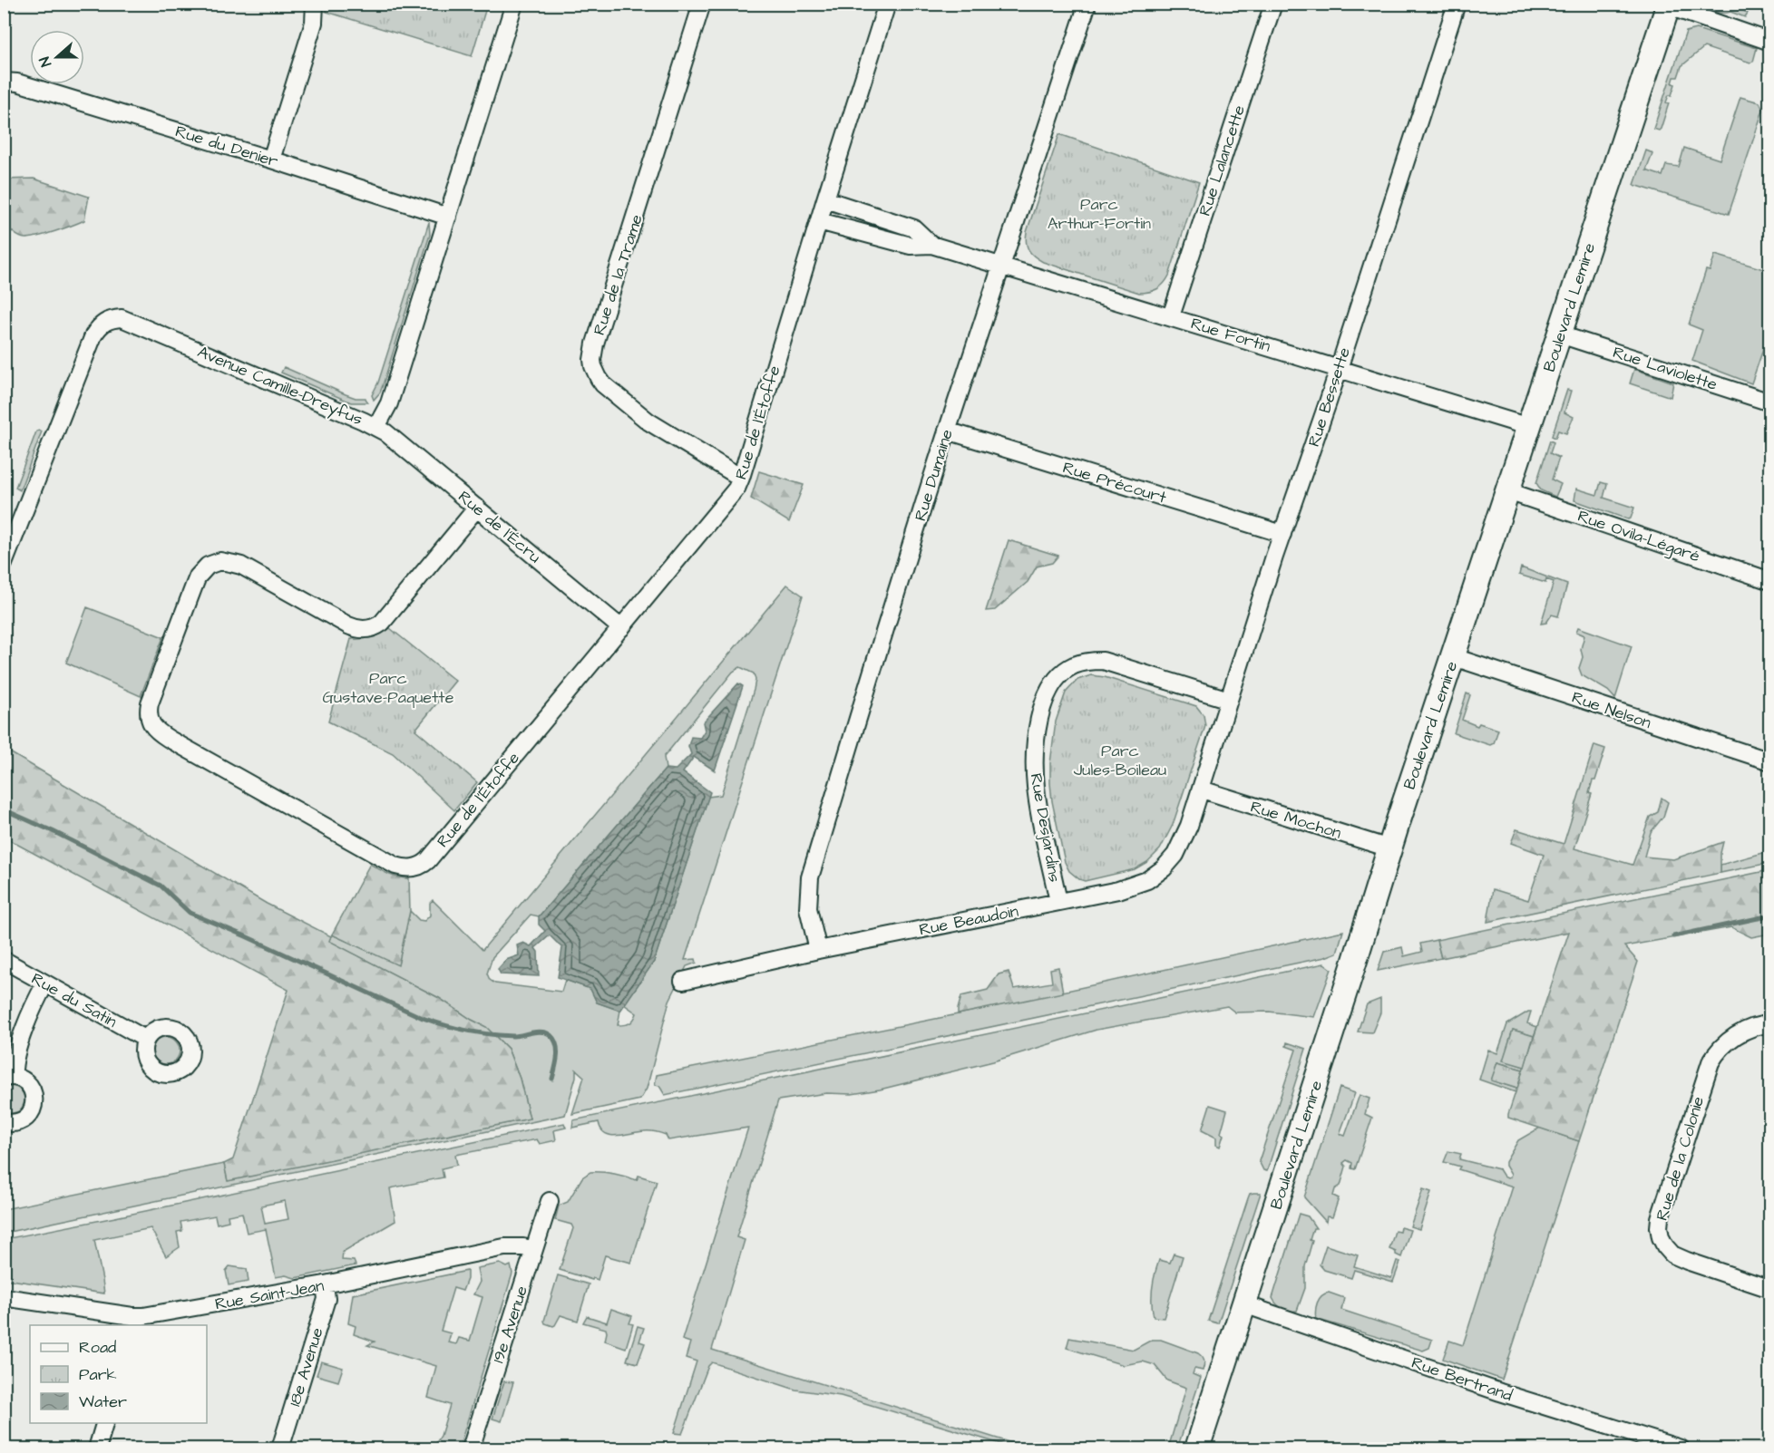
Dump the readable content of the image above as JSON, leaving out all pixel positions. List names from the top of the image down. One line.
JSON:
{"streets":{"main road":["Boulevard Lemire"],"street":["Rue du Denier","Rue Lalancette","Rue de la Trame","Rue Fortin","Rue Laviolette","Avenue Camille-Dreyfus","Rue Bessette","Rue de l'Étoffe","Rue Dumaine","Rue Précourt","Rue de l'Écru","Rue Ovila-Légaré","Rue Nelson","Rue Mochon","Rue Desjardins","Rue Beaudoin","Rue du Satin","Rue de la Colonie","Rue Saint-Jean","19e Avenue","18e Avenue","Rue Bertrand"]},"crossings":[["Rue du Denier","Avenue Camille-Dreyfus"],["Rue Lalancette","Rue Fortin"],["Rue de la Trame","Rue de l'Étoffe"],["Boulevard Lemire","Rue Fortin"],["Boulevard Lemire","Rue Laviolette"],["Boulevard Lemire","Rue Ovila-Légaré"],["Boulevard Lemire","Rue Nelson"],["Boulevard Lemire","Rue Mochon"],["Boulevard Lemire","Rue Bertrand"],["Rue Fortin","Rue Bessette"],["Rue Fortin","Rue de l'Étoffe"],["Rue Fortin","Rue Dumaine"],["Avenue Camille-Dreyfus","Rue de l'Écru"],["Rue Bessette","Rue Précourt"],["Rue Bessette","Rue Mochon"],["Rue Bessette","Rue Desjardins"],["Rue Bessette","Rue Beaudoin"],["Rue de l'Étoffe","Rue de l'Écru"],["Rue Dumaine","Rue Précourt"],["Rue Dumaine","Rue Beaudoin"],["Rue Mochon","Rue Beaudoin"],["Rue Desjardins","Rue Beaudoin"],["Rue Saint-Jean","19e Avenue"],["Rue Saint-Jean","18e Avenue"]],"parks":["Parc Arthur-Fortin","Parc Gustave-Paquette","Parc Jules-Boileau"],"legend":["Road","Park","Water"],"north":"left"}
